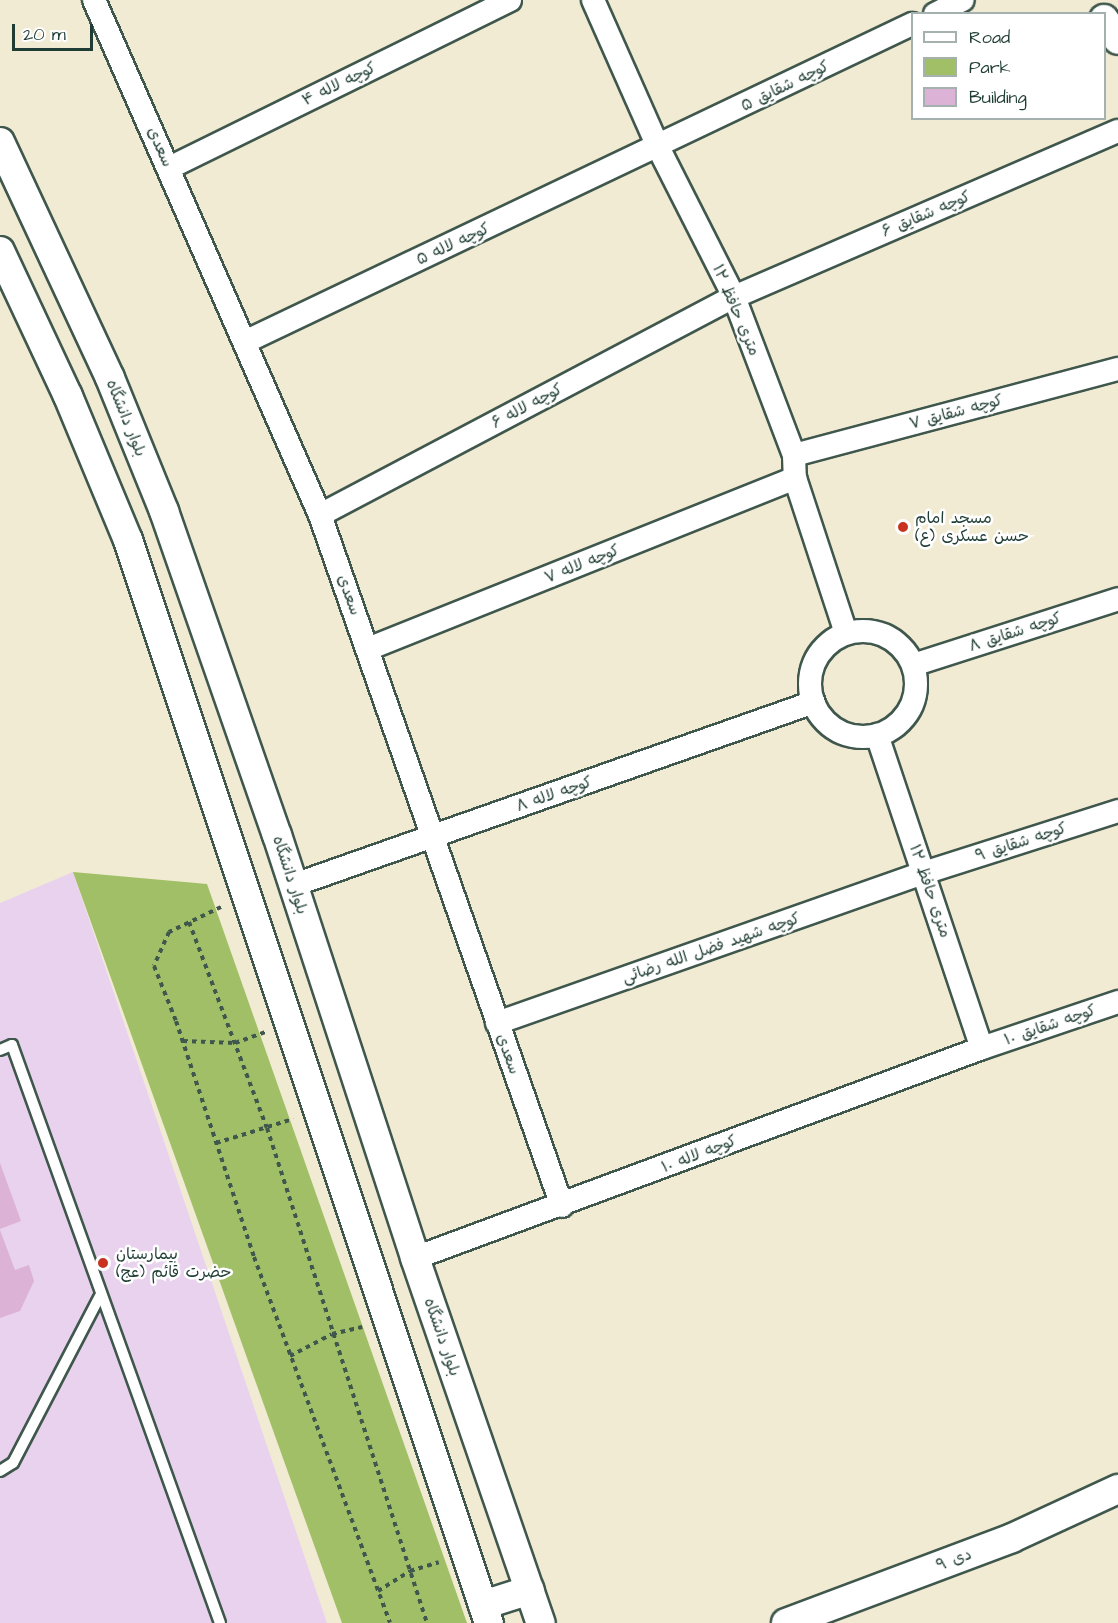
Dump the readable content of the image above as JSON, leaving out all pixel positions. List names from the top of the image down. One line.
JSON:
{"streets":{"street":["کوچه لاله ۴","کوچه شقایق ۵","سعدی","کوچه شقایق ۶","کوچه لاله ۵","۱۲ متری حافظ","کوچه لاله ۶","کوچه شقایق ۷","بلوار دانشگاه","کوچه لاله ۷","کوچه شقایق ۸","کوچه لاله ۸","کوچه شقایق ۹","کوچه شهید فضل الله رضائی","کوچه شقایق ۱۰","کوچه لاله ۱۰","۹ دی"]},"crossings":[["کوچه لاله ۴","سعدی"],["کوچه شقایق ۵","کوچه لاله ۵"],["کوچه شقایق ۵","۱۲ متری حافظ"],["سعدی","کوچه لاله ۵"],["سعدی","کوچه لاله ۶"],["سعدی","کوچه لاله ۷"],["سعدی","کوچه لاله ۸"],["سعدی","کوچه شهید فضل الله رضائی"],["سعدی","کوچه لاله ۱۰"],["کوچه شقایق ۶","۱۲ متری حافظ"],["کوچه شقایق ۶","کوچه لاله ۶"],["کوچه لاله ۵","۱۲ متری حافظ"],["۱۲ متری حافظ","کوچه لاله ۶"],["۱۲ متری حافظ","کوچه شقایق ۷"],["۱۲ متری حافظ","کوچه لاله ۷"],["۱۲ متری حافظ","کوچه شقایق ۸"],["۱۲ متری حافظ","کوچه لاله ۸"],["۱۲ متری حافظ","کوچه شقایق ۹"],["۱۲ متری حافظ","کوچه شهید فضل الله رضائی"],["۱۲ متری حافظ","کوچه شقایق ۱۰"],["۱۲ متری حافظ","کوچه لاله ۱۰"],["بلوار دانشگاه","کوچه لاله ۸"],["بلوار دانشگاه","کوچه لاله ۱۰"],["کوچه شقایق ۸","کوچه لاله ۸"],["کوچه شقایق ۹","کوچه شهید فضل الله رضائی"],["کوچه شقایق ۱۰","کوچه لاله ۱۰"]],"places":["مسجد امام حسن عسکری (ع)","بیمارستان حضرت قائم (عج)"],"legend":["Road","Park","Building"],"scale_bar":"20 m"}
